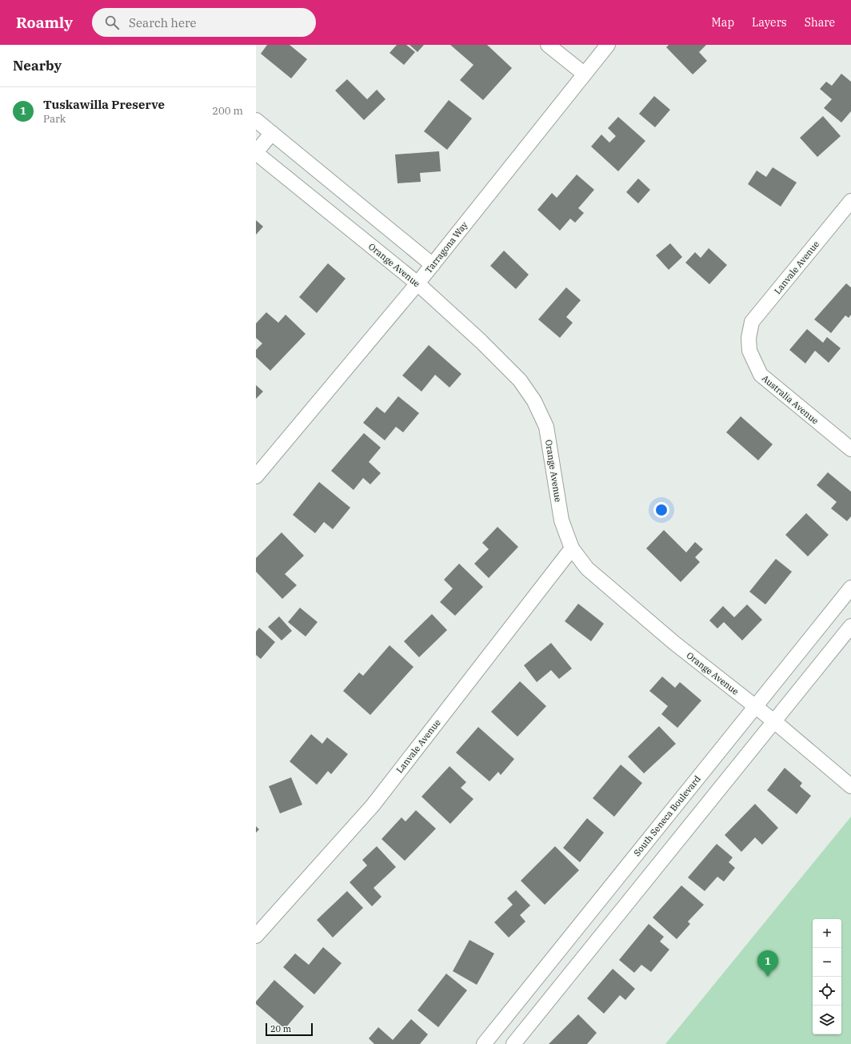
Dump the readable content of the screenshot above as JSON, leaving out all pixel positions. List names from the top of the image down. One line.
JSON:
{"streets":{"street":["Tarragona Way","Orange Avenue","Lanvale Avenue","Australia Avenue","South Seneca Boulevard"]},"crossings":[["Tarragona Way","Orange Avenue"],["Orange Avenue","Lanvale Avenue"],["Orange Avenue","South Seneca Boulevard"],["Lanvale Avenue","Australia Avenue"]],"scale_bar":"20 m","page":{"header":"Roamly","search":"Search here","nav":["Map","Layers","Share"],"heading":"Nearby","list":[{"mark":"1","name":"Tuskawilla Preserve","note":"Park","value":"200 m"}],"map_buttons":["+","−"],"pins":"1","scale":"20 m"}}
